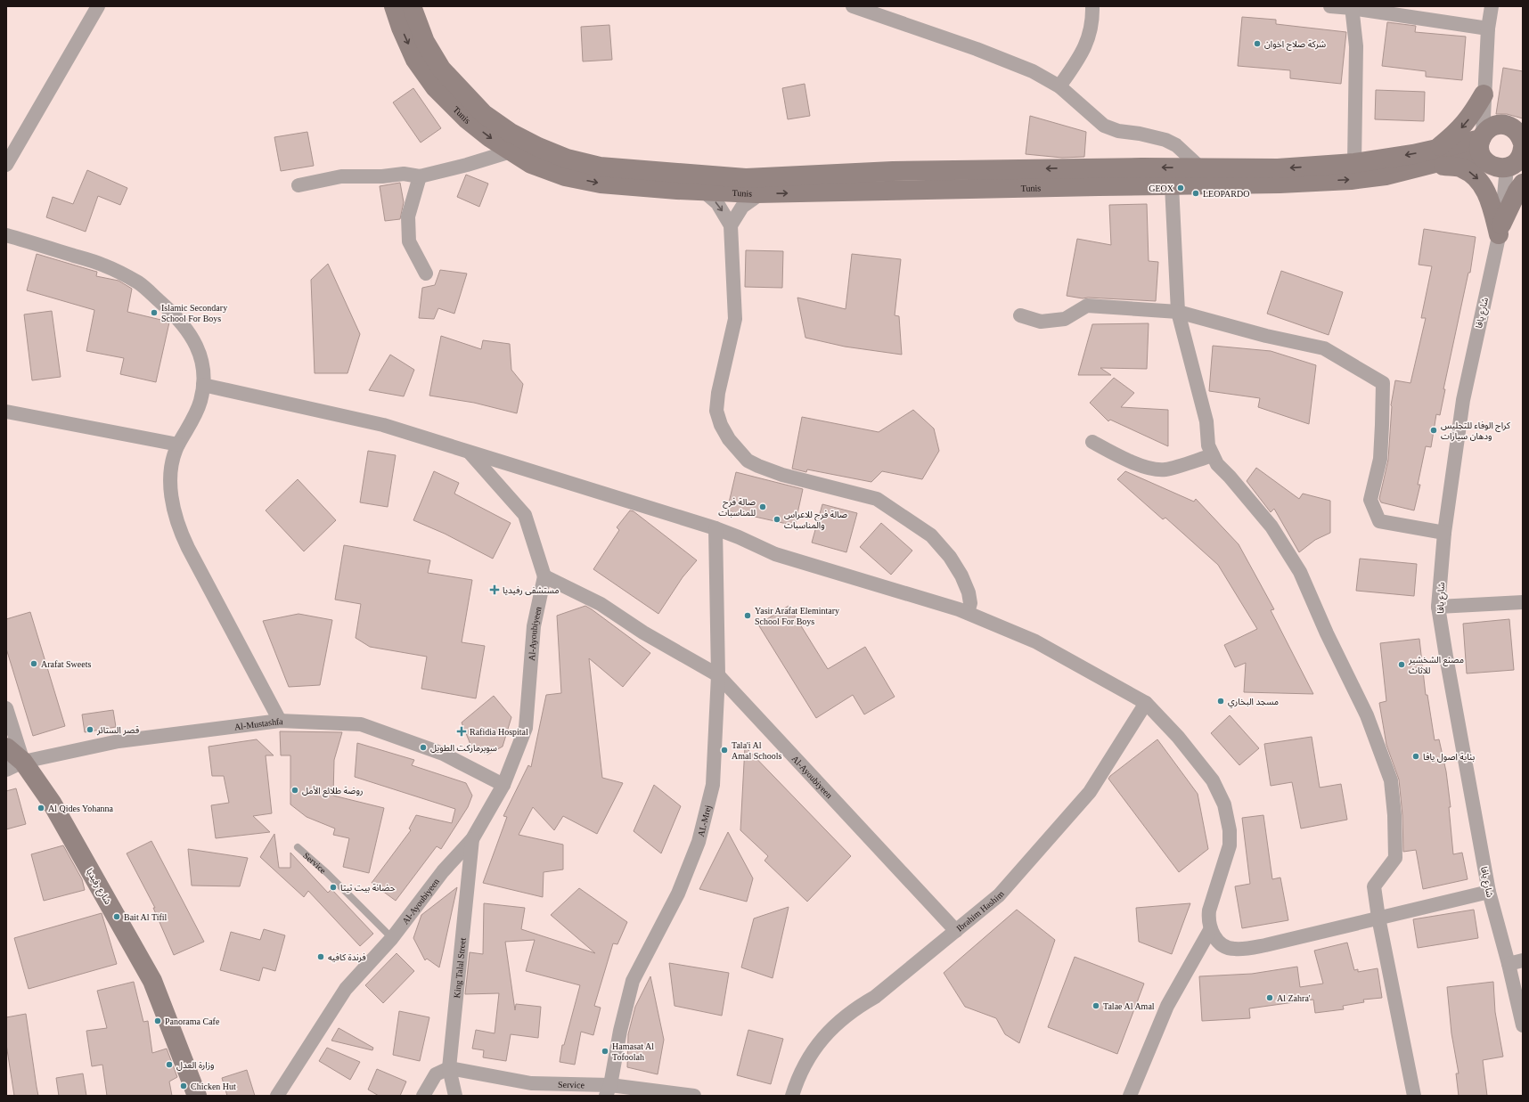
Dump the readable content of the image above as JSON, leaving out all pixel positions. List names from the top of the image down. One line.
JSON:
{"streets":{"main road":["Tunis","شارع رفيديا"],"street":["شارع يافا","Al-Ayoubiyeen","Al-Mustashfa","AL-Mrej","Service","Ibrahim Hashim","King Talal Street"]},"crossings":[["Al-Ayoubiyeen","Al-Mustashfa"],["Al-Ayoubiyeen","AL-Mrej"],["Al-Ayoubiyeen","Service"],["Al-Ayoubiyeen","Ibrahim Hashim"],["Al-Ayoubiyeen","King Talal Street"],["Al-Mustashfa","شارع رفيديا"],["AL-Mrej","Service"],["Service","King Talal Street"]],"places":{"other":["شركة صلاح اخوان","GEOX","LEOPARDO","Islamic Secondary School For Boys","كراج الوفاء للتجليس ودهان سيارات","صالة فرح للمناسبات","صالة فرح للاعراس والمناسبات","Yasir Arafat Elemintary School For Boys","Arafat Sweets","مصنع الشخشير للاثاث","مسجد البخاري","قصر الستائر","سوبرماركت الطويل","Tala'i Al Amal Schools","بناية اصول يافا","روضة طلائع الأمل","Al Qides Yohanna","حضانة بيت تيتا","Bait Al Tifil","فرندة كافيه","Al Zahra'","Talae Al Amal","Panorama Cafe","Hamasat Al Tofoolah","وزارة العدل","Chicken Hut"],"health":["مستشفى رفيديا","Rafidia Hospital"]}}
